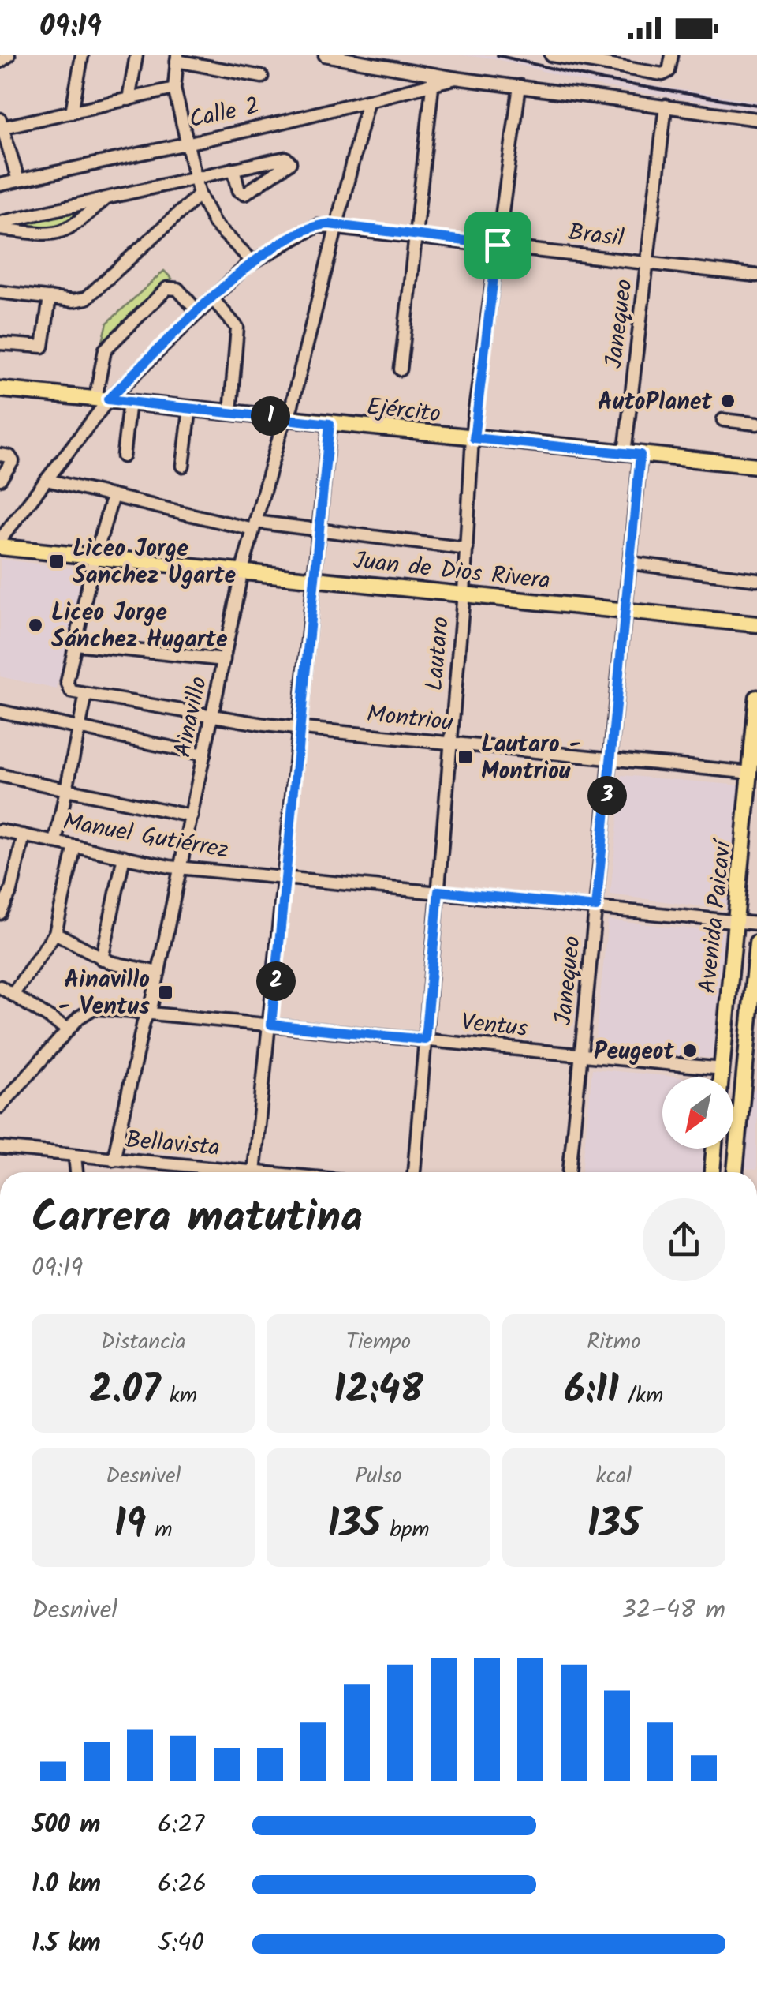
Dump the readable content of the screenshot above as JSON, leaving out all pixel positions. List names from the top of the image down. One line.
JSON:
{"streets":{"main road":["Ejército","Juan de Dios Rivera","Avenida Paicaví"],"street":["Calle 2","Brasil","Janequeo","Lautaro","Ainavillo","Montriou","Manuel Gutiérrez","Ventus","Bellavista"]},"crossings":[["Calle 2","Lautaro"],["Calle 2","Ainavillo"],["Brasil","Janequeo"],["Brasil","Lautaro"],["Brasil","Ainavillo"],["Janequeo","Ejército"],["Janequeo","Juan de Dios Rivera"],["Janequeo","Montriou"],["Janequeo","Manuel Gutiérrez"],["Janequeo","Ventus"],["Ejército","Lautaro"],["Ejército","Ainavillo"],["Juan de Dios Rivera","Lautaro"],["Juan de Dios Rivera","Ainavillo"],["Lautaro","Montriou"],["Lautaro","Manuel Gutiérrez"],["Lautaro","Ventus"],["Ainavillo","Montriou"],["Ainavillo","Manuel Gutiérrez"],["Ainavillo","Ventus"],["Ainavillo","Bellavista"],["Montriou","Avenida Paicaví"],["Manuel Gutiérrez","Avenida Paicaví"],["Avenida Paicaví","Ventus"]],"places":{"other":["AutoPlanet","Liceo Jorge Sánchez Hugarte","Peugeot"],"transit":["Liceo Jorge Sanchez Ugarte","Lautaro - Montriou","Ainavillo - Ventus"]},"north":"bottom left","page":{"status":"09:19","pins":["1","3","2"],"heading":["Carrera matutina","09:19"],"stats":[["Distancia","2.07 km"],["Tiempo","12:48"],["Ritmo","6:11 /km"],["Desnivel","19 m"],["Pulso","135 bpm"],["kcal","135"]],"chart":["Desnivel","32–48 m"],"list":[{"name":"500 m","note":"6:27"},{"name":"1.0 km","note":"6:26"},{"name":"1.5 km","note":"5:40"}]}}
